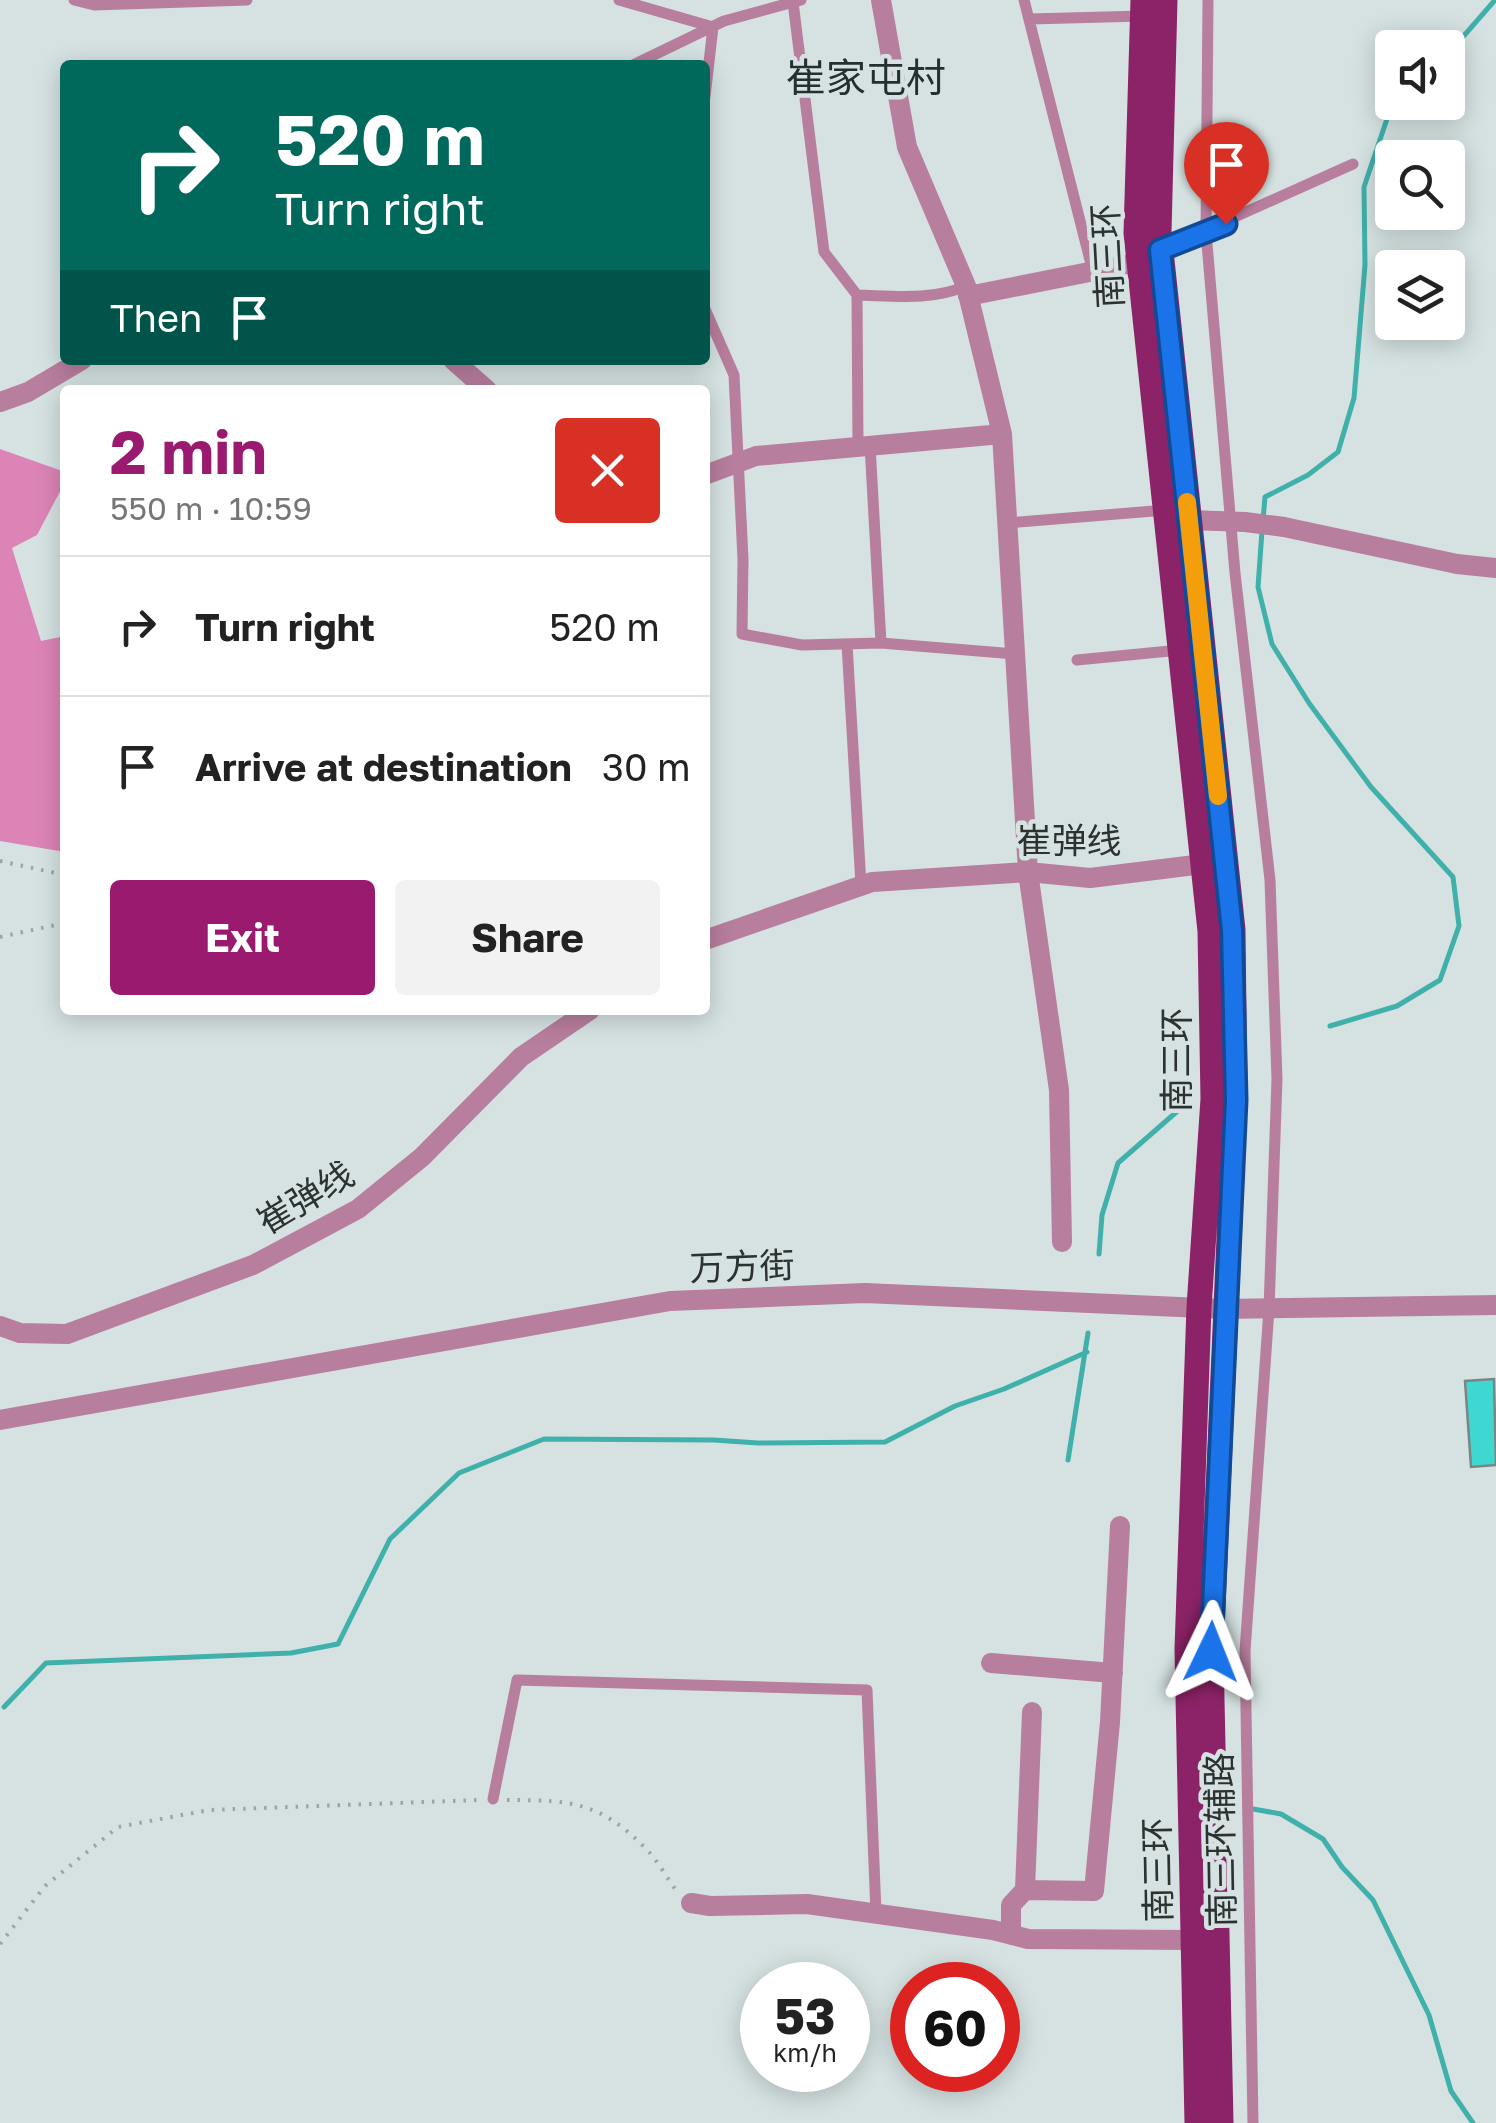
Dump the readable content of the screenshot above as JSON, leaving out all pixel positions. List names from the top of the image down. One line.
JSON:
{"streets":{"main road":["南三环"],"street":["崔弹线","万方街"],"lane":["南三环辅路"]},"crossings":[["南三环","崔弹线"],["南三环","万方街"],["万方街","南三环辅路"]],"districts":["崔家屯村"],"page":{"turn":["520 m","Turn right"],"then":"Then","heading":["2 min","550 m · 10:59"],"list":[{"name":"Turn right","value":"520 m"},{"name":"Arrive at destination","value":"30 m"}],"buttons":["Exit","Share"],"speed":"53 km/h","limit":"60"}}
